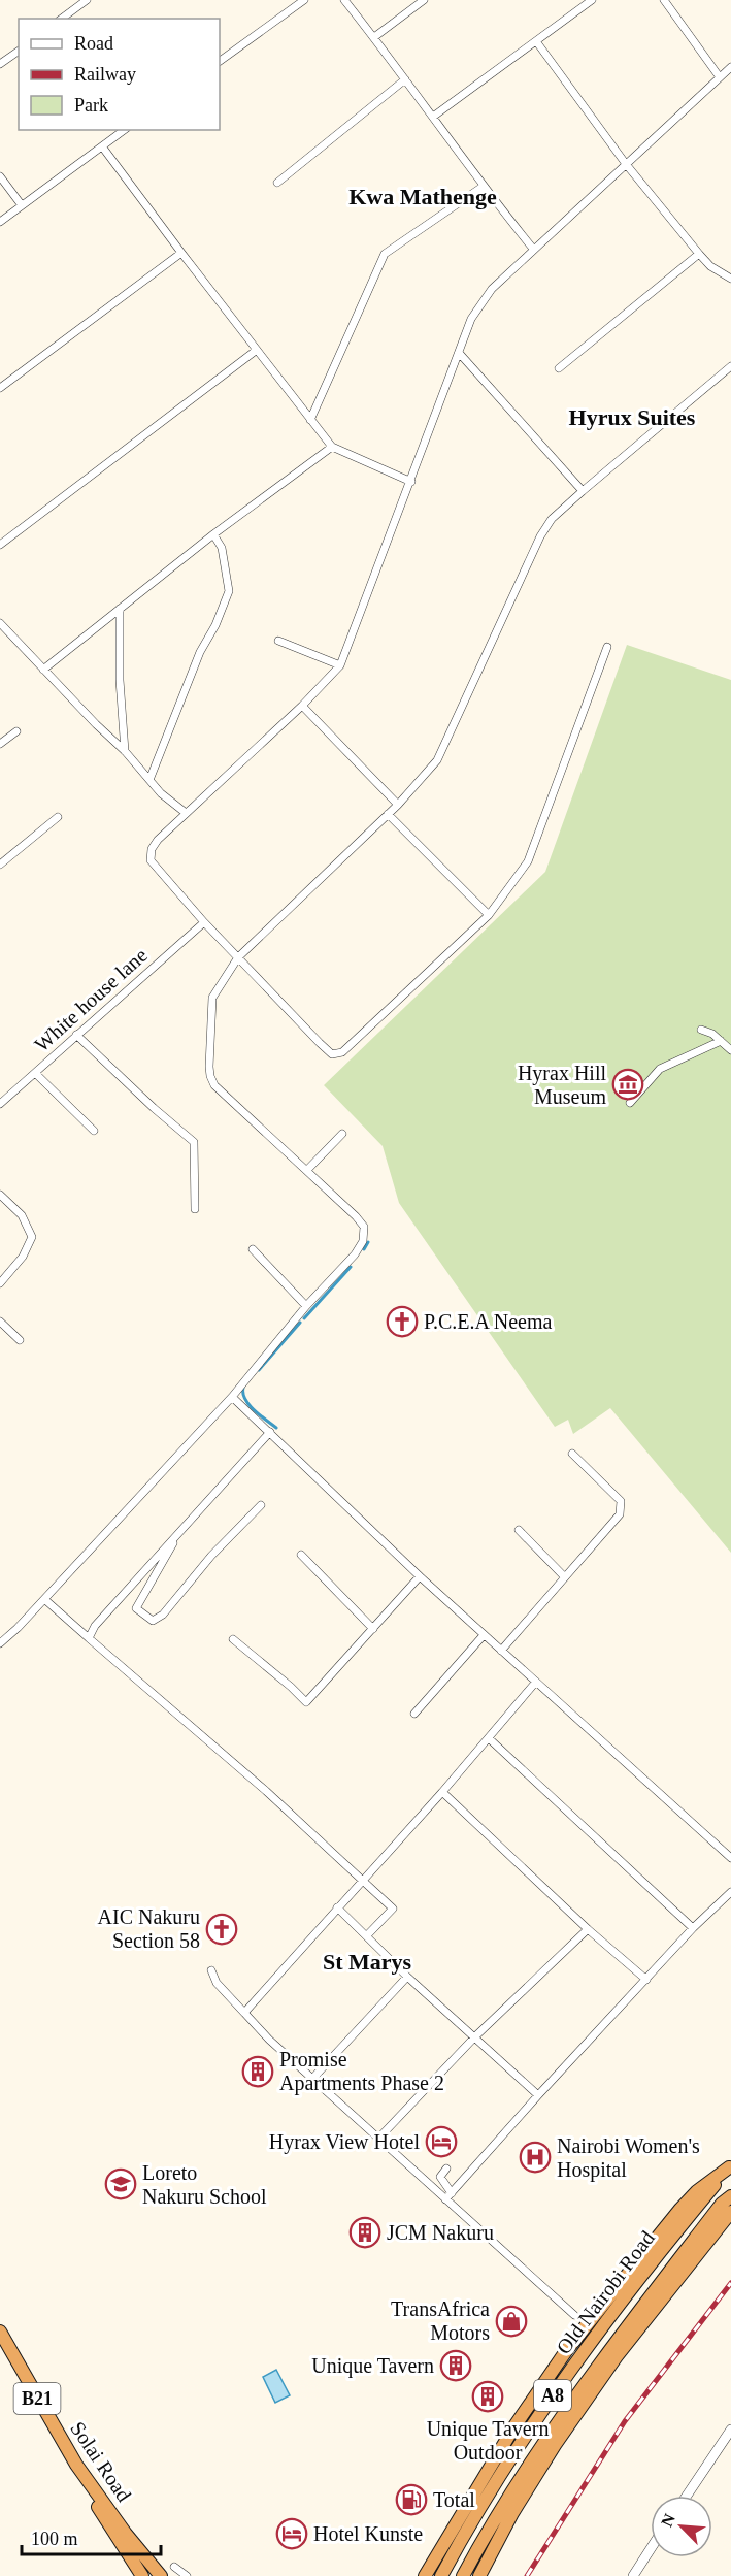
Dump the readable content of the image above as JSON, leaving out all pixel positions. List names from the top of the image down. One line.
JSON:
{"streets":{"highway":["Old Nairobi Road","A8","B21","Solai Road"],"street":["White house lane"]},"crossings":[["B21","Solai Road"]],"districts":["Kwa Mathenge","Hyrux Suites","St Marys"],"places":{"museum":["Hyrax Hill Museum"],"church":["P.C.E.A Neema","AIC Nakuru Section 58"],"building":["Promise Apartments Phase 2","JCM Nakuru","Unique Tavern","Unique Tavern Outdoor"],"hotel":["Hyrax View Hotel","Hotel Kunste"],"hospital":["Nairobi Women's Hospital"],"school or university":["Loreto Nakuru School"],"shop":["TransAfrica Motors"],"fuel station":["Total"]},"legend":["Road","Railway","Park"],"scale_bar":"100 m","north":"top left"}
